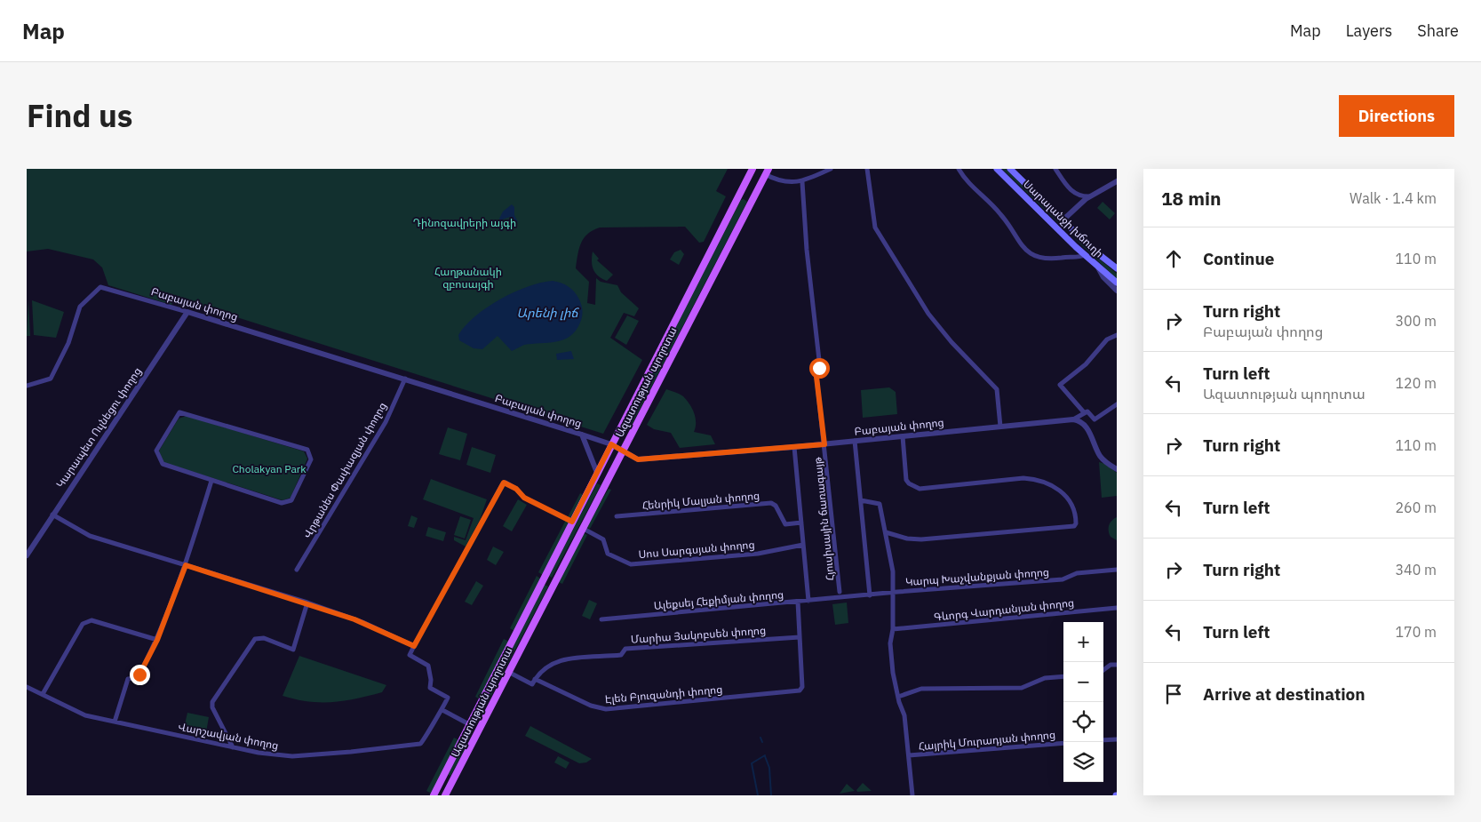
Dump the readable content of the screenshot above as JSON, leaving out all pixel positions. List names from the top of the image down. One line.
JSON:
{"streets":{"main road":["Սարալանջի խճուղի","Ազատության պողոտա"],"street":["Բաբայան փողոց","Կարապետ Ուլնեցու փողոց","Վրթանես Փափազյան փողոց","Հենրիկ Մալյան փողոց","Հյուսիսային ճառագայթ","Սոս Սարգսյան փողոց","Կարպ Խաչվանքյան փողոց","Ալեքսեյ Հեքիմյան փողոց","Գևորգ Վարդանյան փողոց","Մարիա Յակոբսեն փողոց","Էլեն Բյուզանդի փողոց","Վարշավյան փողոց","Հայրիկ Մուրադյան փողոց"]},"crossings":[["Բաբայան փողոց","Ազատության պողոտա"],["Բաբայան փողոց","Կարապետ Ուլնեցու փողոց"],["Բաբայան փողոց","Վրթանես Փափազյան փողոց"],["Բաբայան փողոց","Հյուսիսային ճառագայթ"],["Ազատության պողոտա","Սոս Սարգսյան փողոց"],["Կարպ Խաչվանքյան փողոց","Ալեքսեյ Հեքիմյան փողոց"],["Մարիա Յակոբսեն փողոց","Էլեն Բյուզանդի փողոց"]],"water":["Արենի լիճ"],"parks":["Դինոզավրերի այգի","Հաղթանակի զբոսայգի","Cholakyan Park"],"page":{"header":"Map","nav":["Map","Layers","Share"],"title":"Find us","buttons":"Directions","heading":["18 min","Walk · 1.4 km"],"list":[["Continue","110 m"],["Turn right","Բաբայան փողոց","300 m"],["Turn left","Ազատության պողոտա","120 m"],["Turn right","110 m"],["Turn left","260 m"],["Turn right","340 m"],["Turn left","170 m"],"Arrive at destination"],"map_buttons":["+","−"]}}
